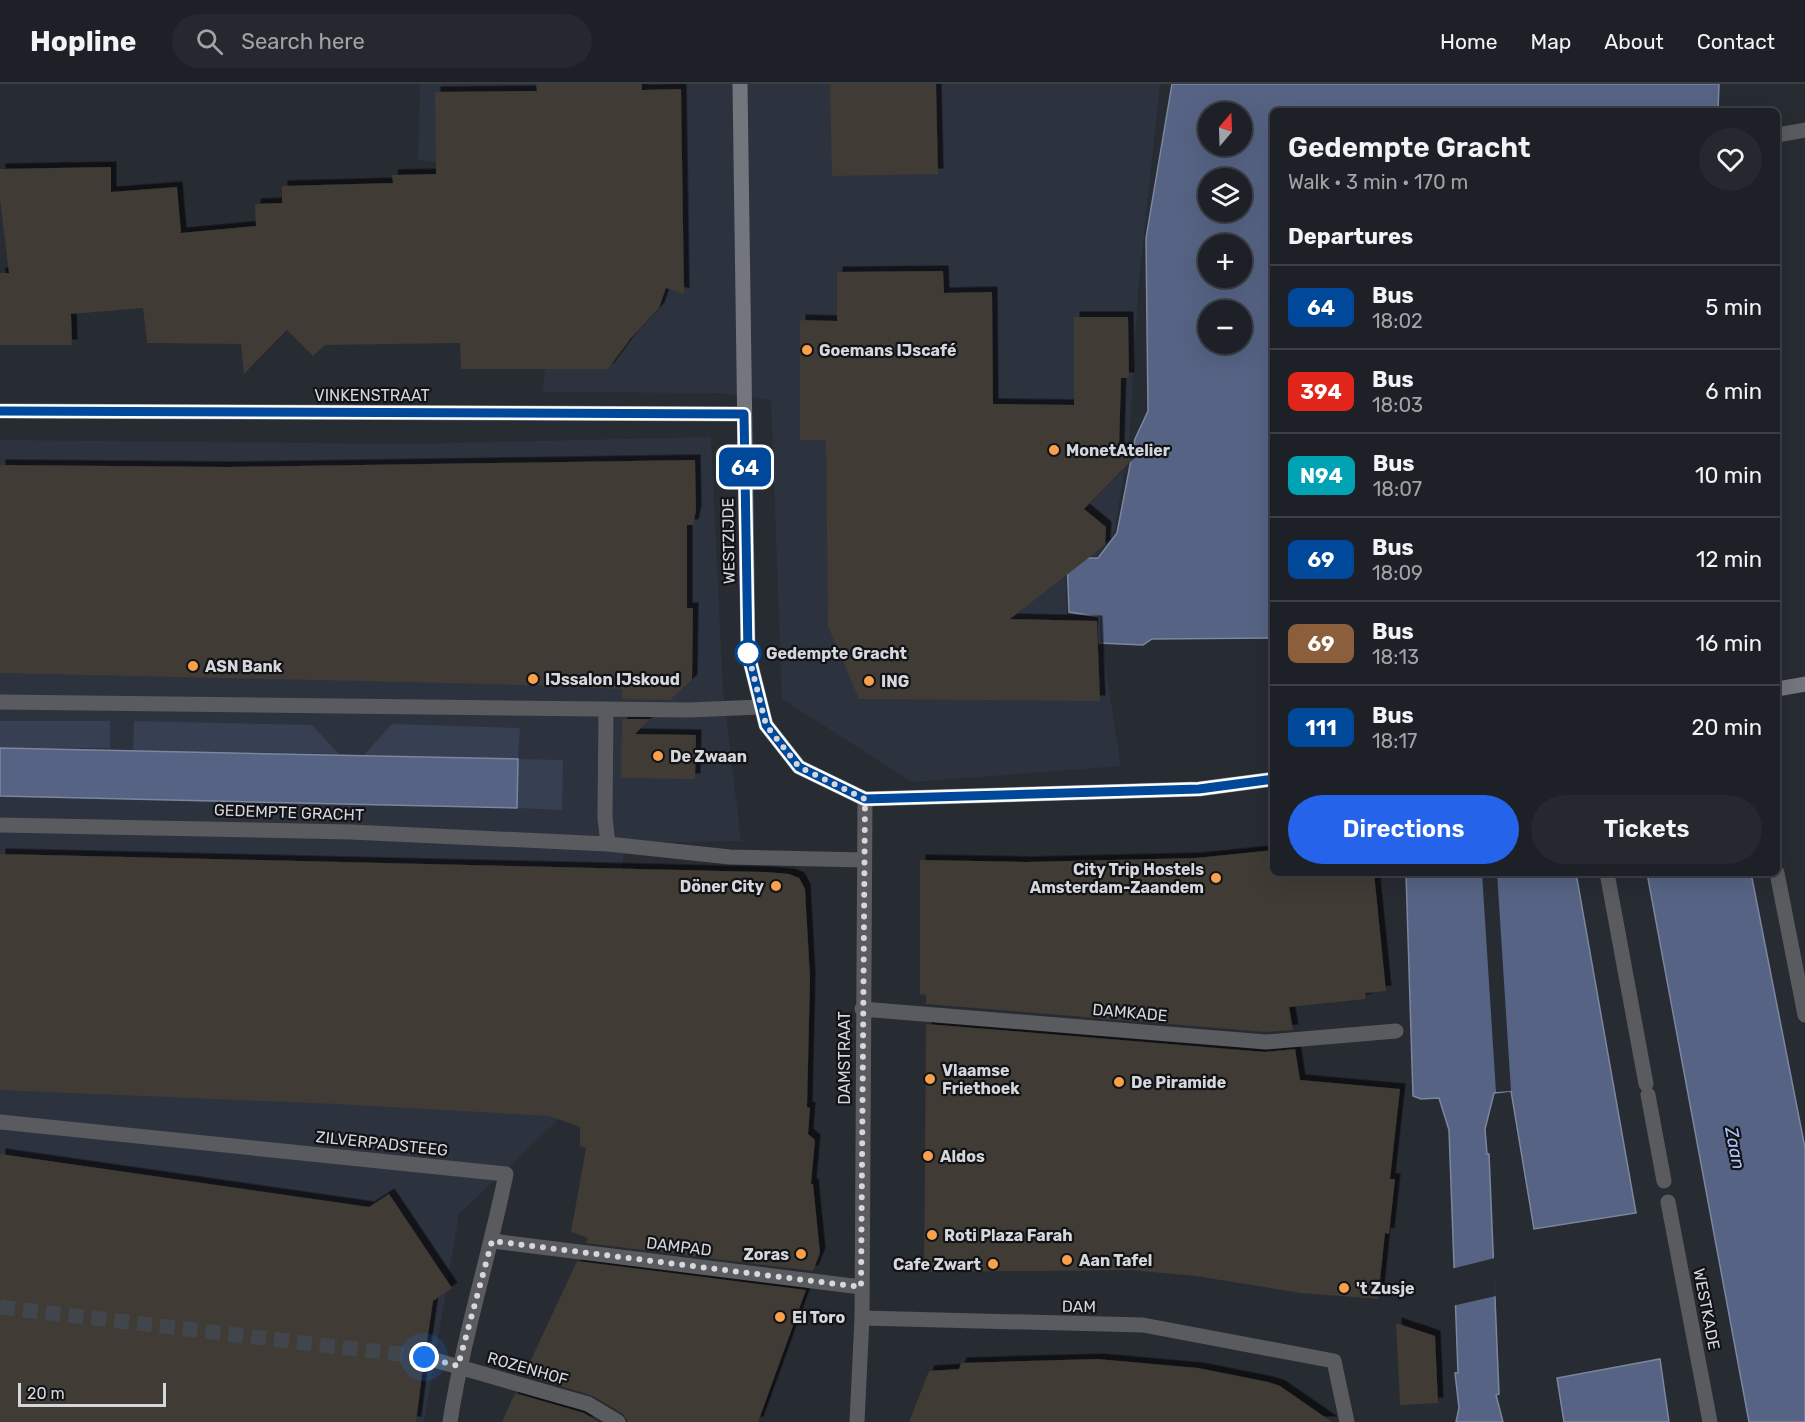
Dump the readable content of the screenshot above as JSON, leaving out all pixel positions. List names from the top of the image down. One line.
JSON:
{"streets":{"street":["VINKENSTRAAT","WESTZIJDE","GEDEMPTE GRACHT","DAMKADE","DAMSTRAAT","ZILVERPADSTEEG","DAMPAD","DAM","WESTKADE","ROZENHOF"]},"crossings":[["VINKENSTRAAT","WESTZIJDE"],["WESTZIJDE","DAMSTRAAT"],["GEDEMPTE GRACHT","DAMSTRAAT"],["DAMKADE","DAMSTRAAT"],["DAMSTRAAT","DAMPAD"],["DAMSTRAAT","DAM"],["ZILVERPADSTEEG","DAMPAD"],["ZILVERPADSTEEG","ROZENHOF"]],"water":["Zaan"],"places":["Goemans IJscafé","MonetAtelier","Gedempte Gracht","ASN Bank","IJssalon IJskoud","ING","De Zwaan","City Trip Hostels Amsterdam-Zaandem","Döner City","Vlaamse Friethoek","De Piramide","Aldos","Roti Plaza Farah","Zoras","Aan Tafel","Cafe Zwart","'t Zusje","El Toro"],"lines":["bus line 64"],"scale_bar":"20 m","north":"top","page":{"header":"Hopline","search":"Search here","nav":["Home","Map","About","Contact"],"on_map":"64","map_buttons":["+","−"],"heading":[["Gedempte Gracht","Walk · 3 min · 170 m"],"Departures"],"list":[{"mark":"64","name":"Bus","note":"18:02","value":"5 min"},{"mark":"394","name":"Bus","note":"18:03","value":"6 min"},{"mark":"N94","name":"Bus","note":"18:07","value":"10 min"},{"mark":"69","name":"Bus","note":"18:09","value":"12 min"},{"mark":"69","name":"Bus","note":"18:13","value":"16 min"},{"mark":"111","name":"Bus","note":"18:17","value":"20 min"}],"buttons":["Directions","Tickets"],"scale":"20 m"}}
